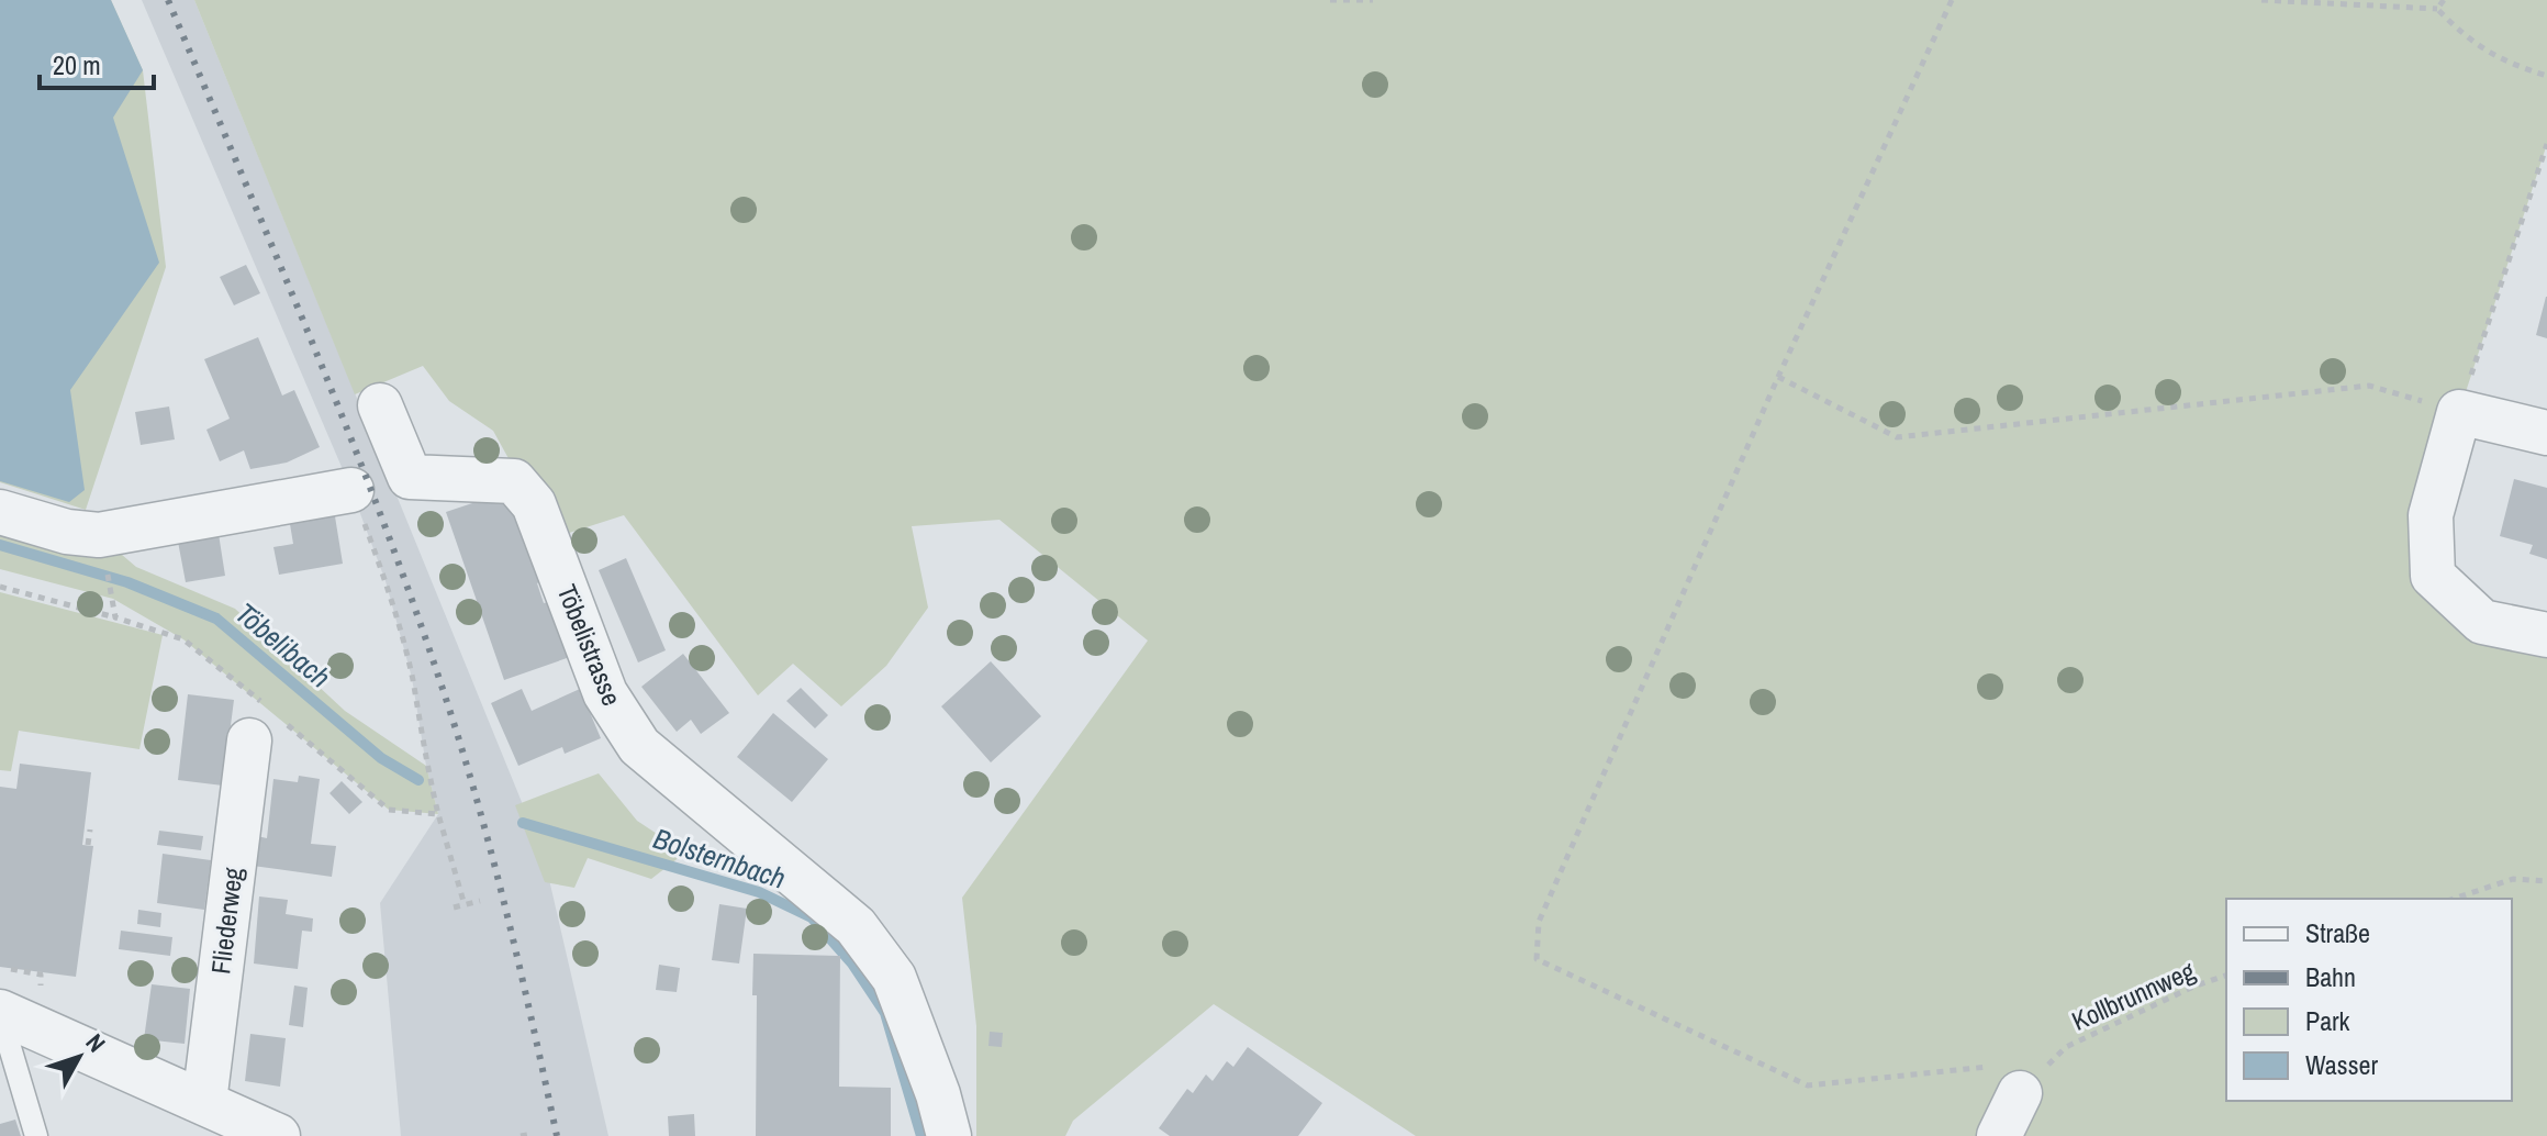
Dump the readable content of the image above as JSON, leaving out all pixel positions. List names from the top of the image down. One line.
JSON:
{"streets":{"street":["Töbelistrasse","Fliederweg"],"path":["Kollbrunnweg"]},"water":["Töbelibach","Bolsternbach"],"legend":["Straße","Bahn","Park","Wasser"],"scale_bar":"20 m","north":"top right"}
